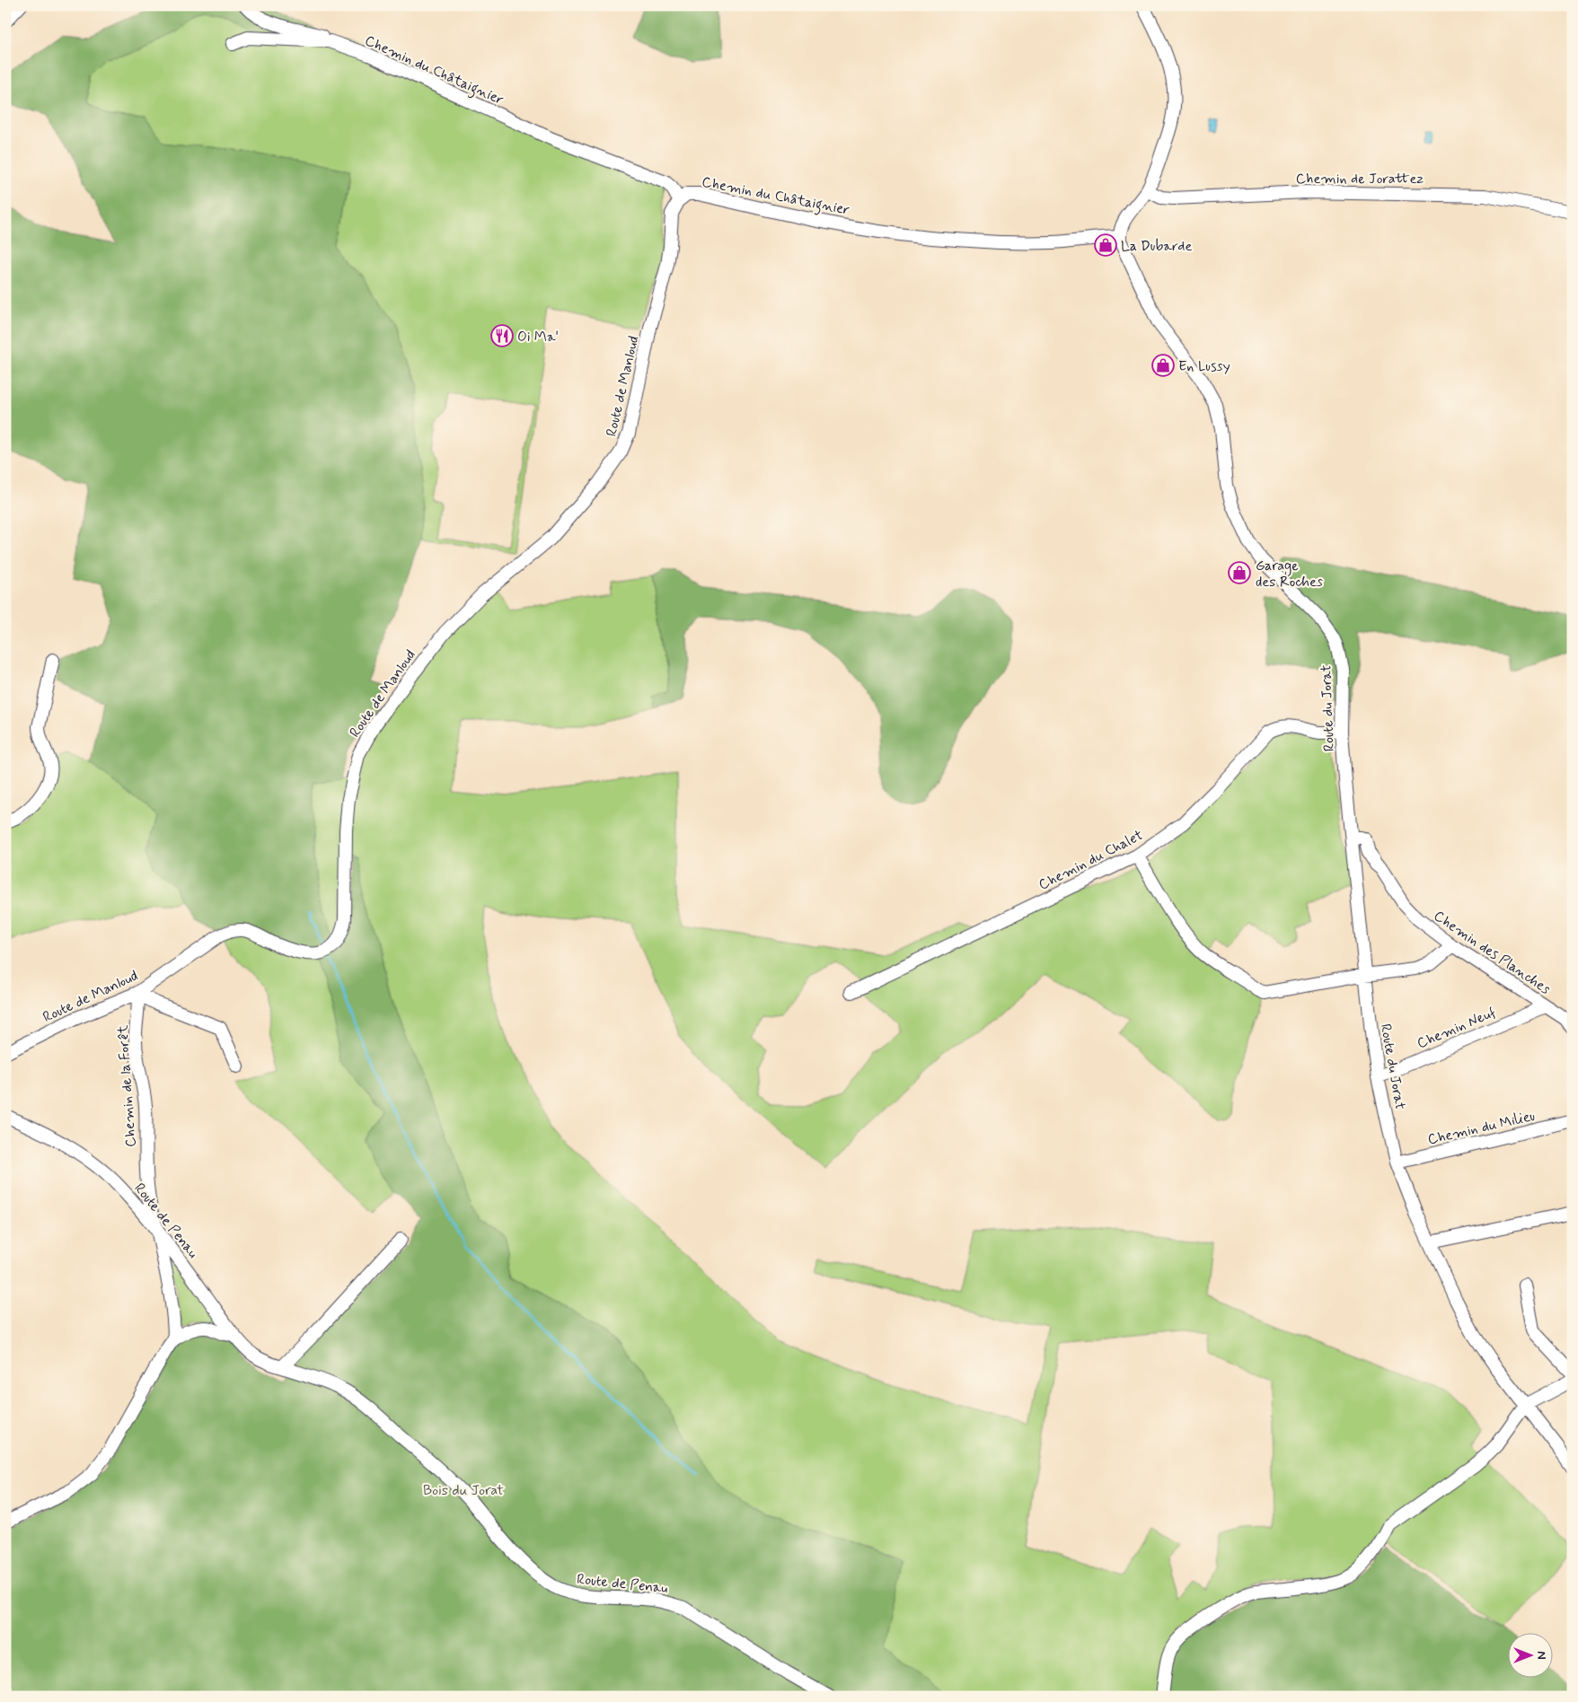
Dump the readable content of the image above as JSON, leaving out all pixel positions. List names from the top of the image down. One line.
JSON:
{"streets":{"street":["Chemin du Châtaignier","Chemin de Jorattez","Route de Manloud","Route du Jorat","Chemin du Chalet","Chemin des Planches","Chemin Neuf","Chemin de la Forêt","Chemin du Milieu","Route de Penau"]},"crossings":[["Chemin du Châtaignier","Route de Manloud"],["Chemin du Châtaignier","Route du Jorat"],["Route de Manloud","Chemin de la Forêt"],["Route du Jorat","Chemin du Chalet"],["Route du Jorat","Chemin des Planches"],["Route du Jorat","Chemin Neuf"],["Route du Jorat","Chemin du Milieu"],["Chemin des Planches","Chemin Neuf"],["Chemin de la Forêt","Route de Penau"]],"parks":["Bois du Jorat"],"places":{"shop":["La Dubarde","En Lussy","Garage des Roches"],"restaurant":["Oi Ma'"]},"north":"right"}
